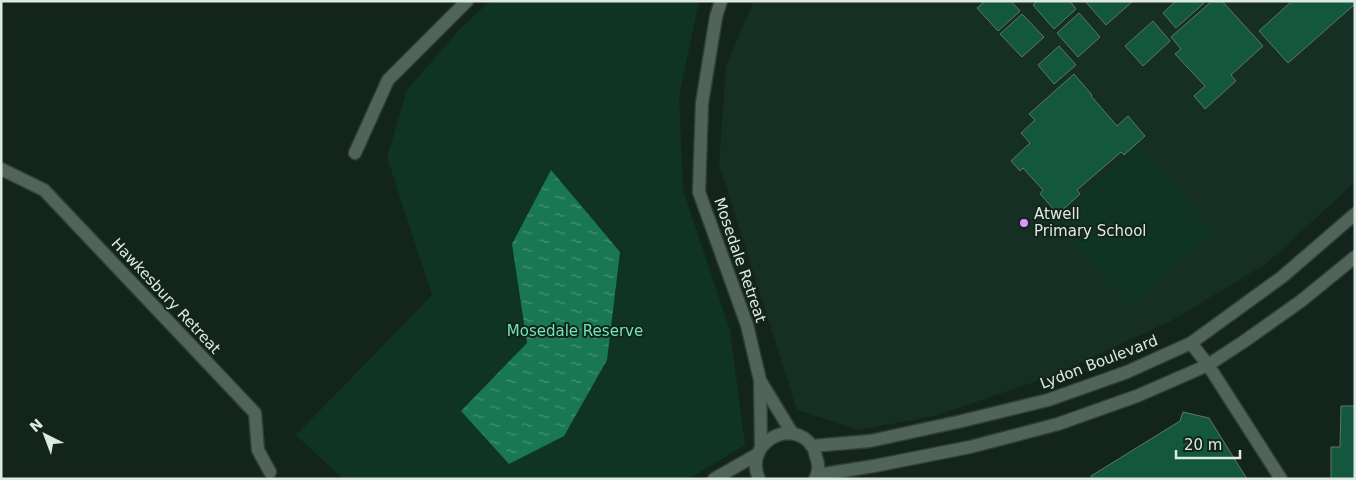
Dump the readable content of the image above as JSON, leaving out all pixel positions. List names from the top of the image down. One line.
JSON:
{"streets":{"street":["Mosedale Retreat","Hawkesbury Retreat","Lydon Boulevard"]},"parks":["Mosedale Reserve"],"places":["Atwell Primary School"],"scale_bar":"20 m","north":"top left"}
